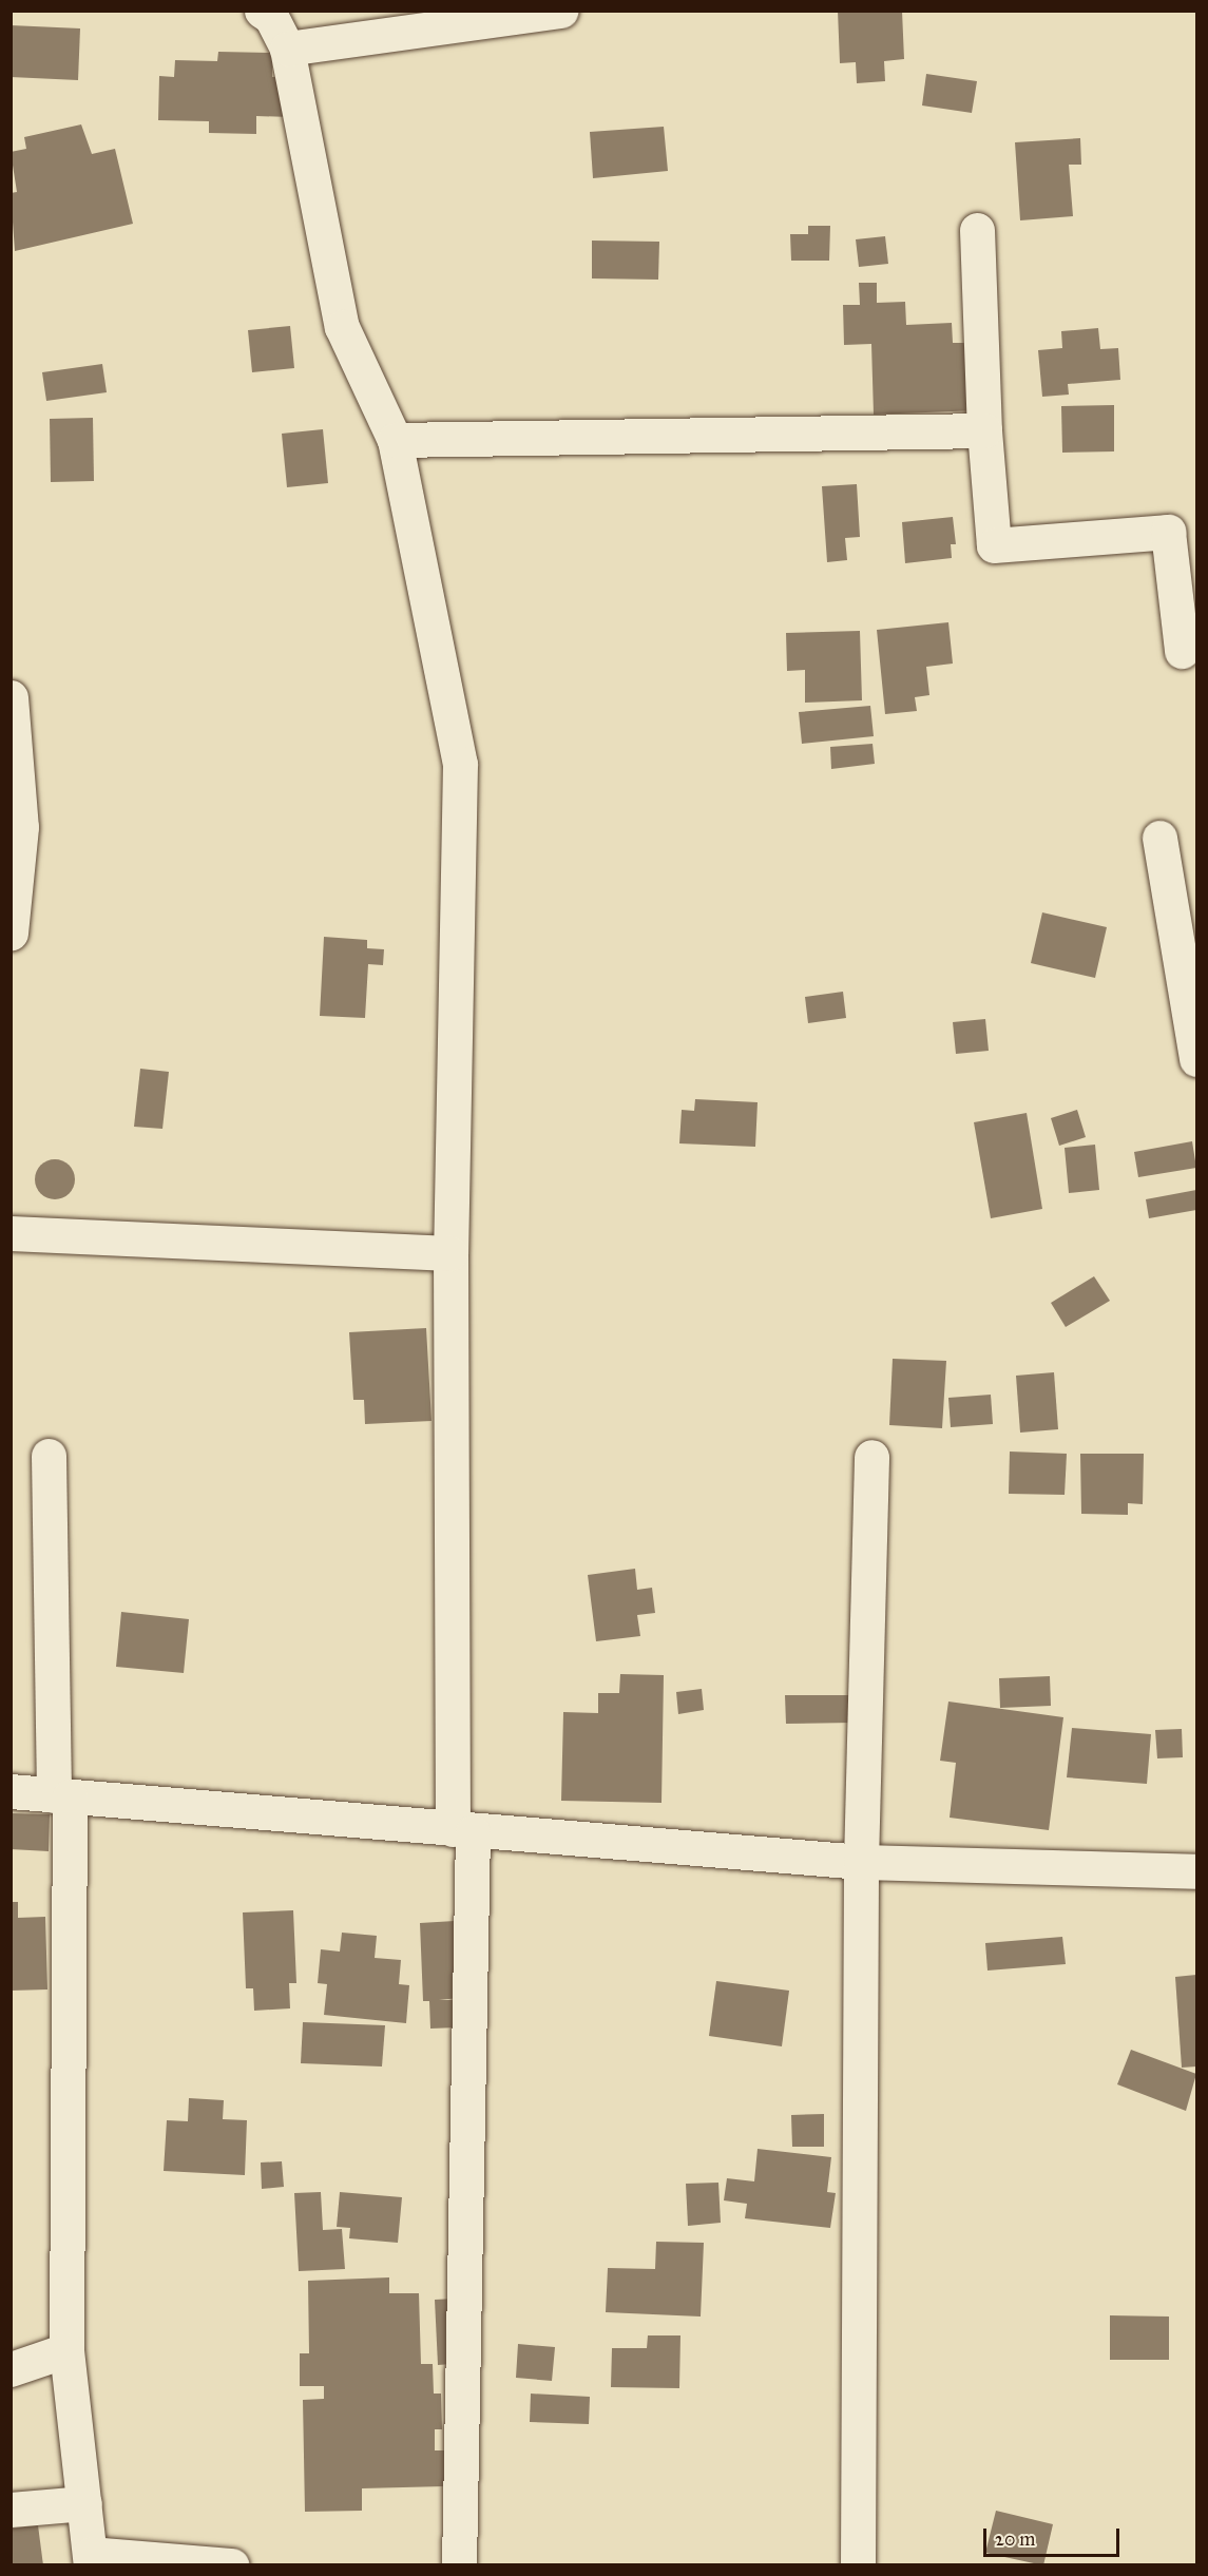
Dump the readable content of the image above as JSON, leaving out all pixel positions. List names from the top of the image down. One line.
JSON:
{"scale_bar":"20 m"}
